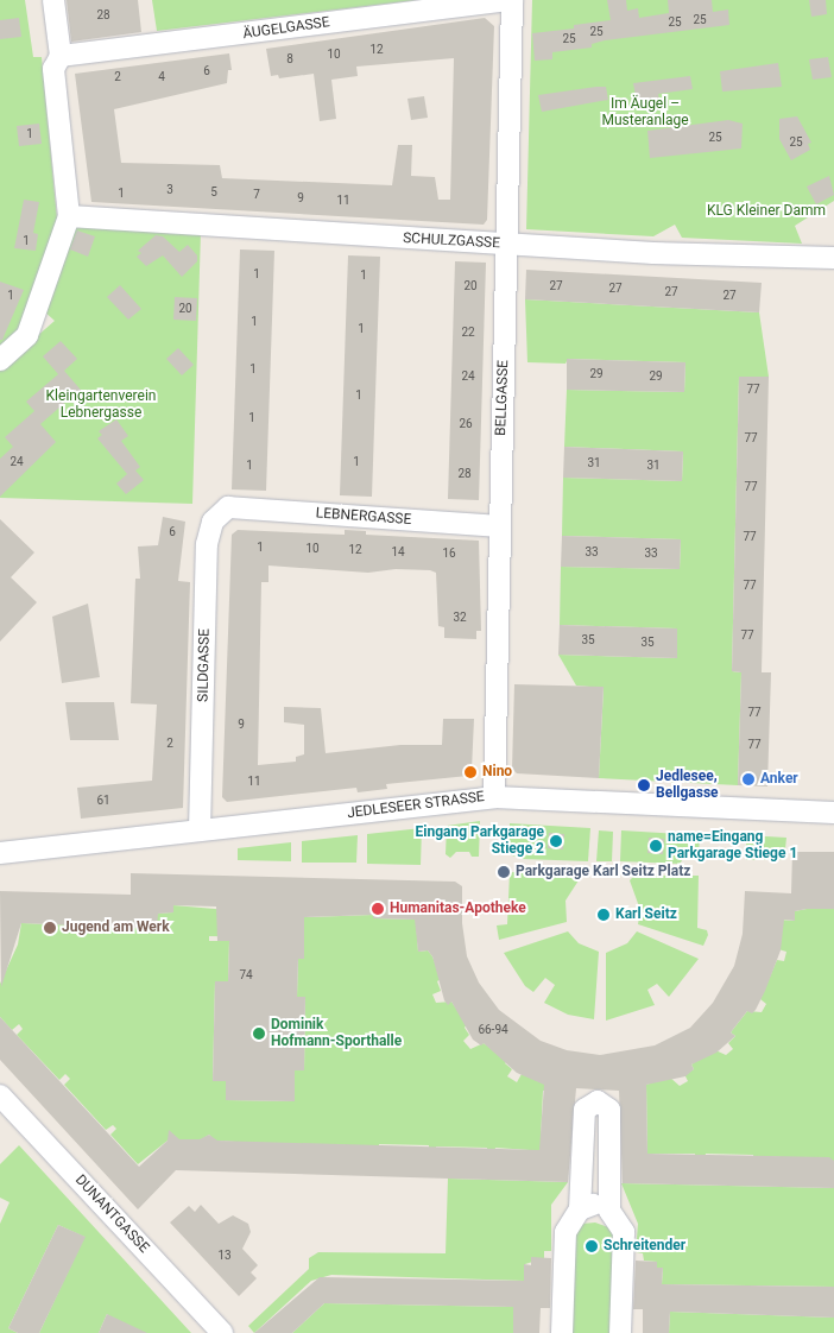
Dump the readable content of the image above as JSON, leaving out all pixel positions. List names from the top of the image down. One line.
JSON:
{"streets":{"street":["ÄUGELGASSE","SCHULZGASSE","BELLGASSE","LEBNERGASSE","SILDGASSE","JEDLESEER STRASSE","DUNANTGASSE"]},"crossings":[["ÄUGELGASSE","BELLGASSE"],["SCHULZGASSE","BELLGASSE"],["BELLGASSE","LEBNERGASSE"],["BELLGASSE","JEDLESEER STRASSE"],["LEBNERGASSE","SILDGASSE"],["SILDGASSE","JEDLESEER STRASSE"]],"parks":["Im Äugel – Musteranlage","KLG Kleiner Damm","Kleingartenverein Lebnergasse"],"places":["Nino","Anker","Jedlesee, Bellgasse","Eingang Parkgarage Stiege 2","name=Eingang Parkgarage Stiege 1","Parkgarage Karl Seitz Platz","Humanitas-Apotheke","Karl Seitz","Jugend am Werk","Dominik Hofmann-Sporthalle","Schreitender"],"house_numbers":["28","25","25","25","25","12","10","8","6","2","4","1","25","25","3","5","1","7","9","11","1","1","1","20","27","27","27","1","27","20","1","1","22","1","29","24","29","77","1","1","26","77","24","1","31","1","31","28","77","6","77","1","10","12","14","33","16","33","77","32","77","35","35","77","9","2","77","11","61","74","66-94","13"]}
